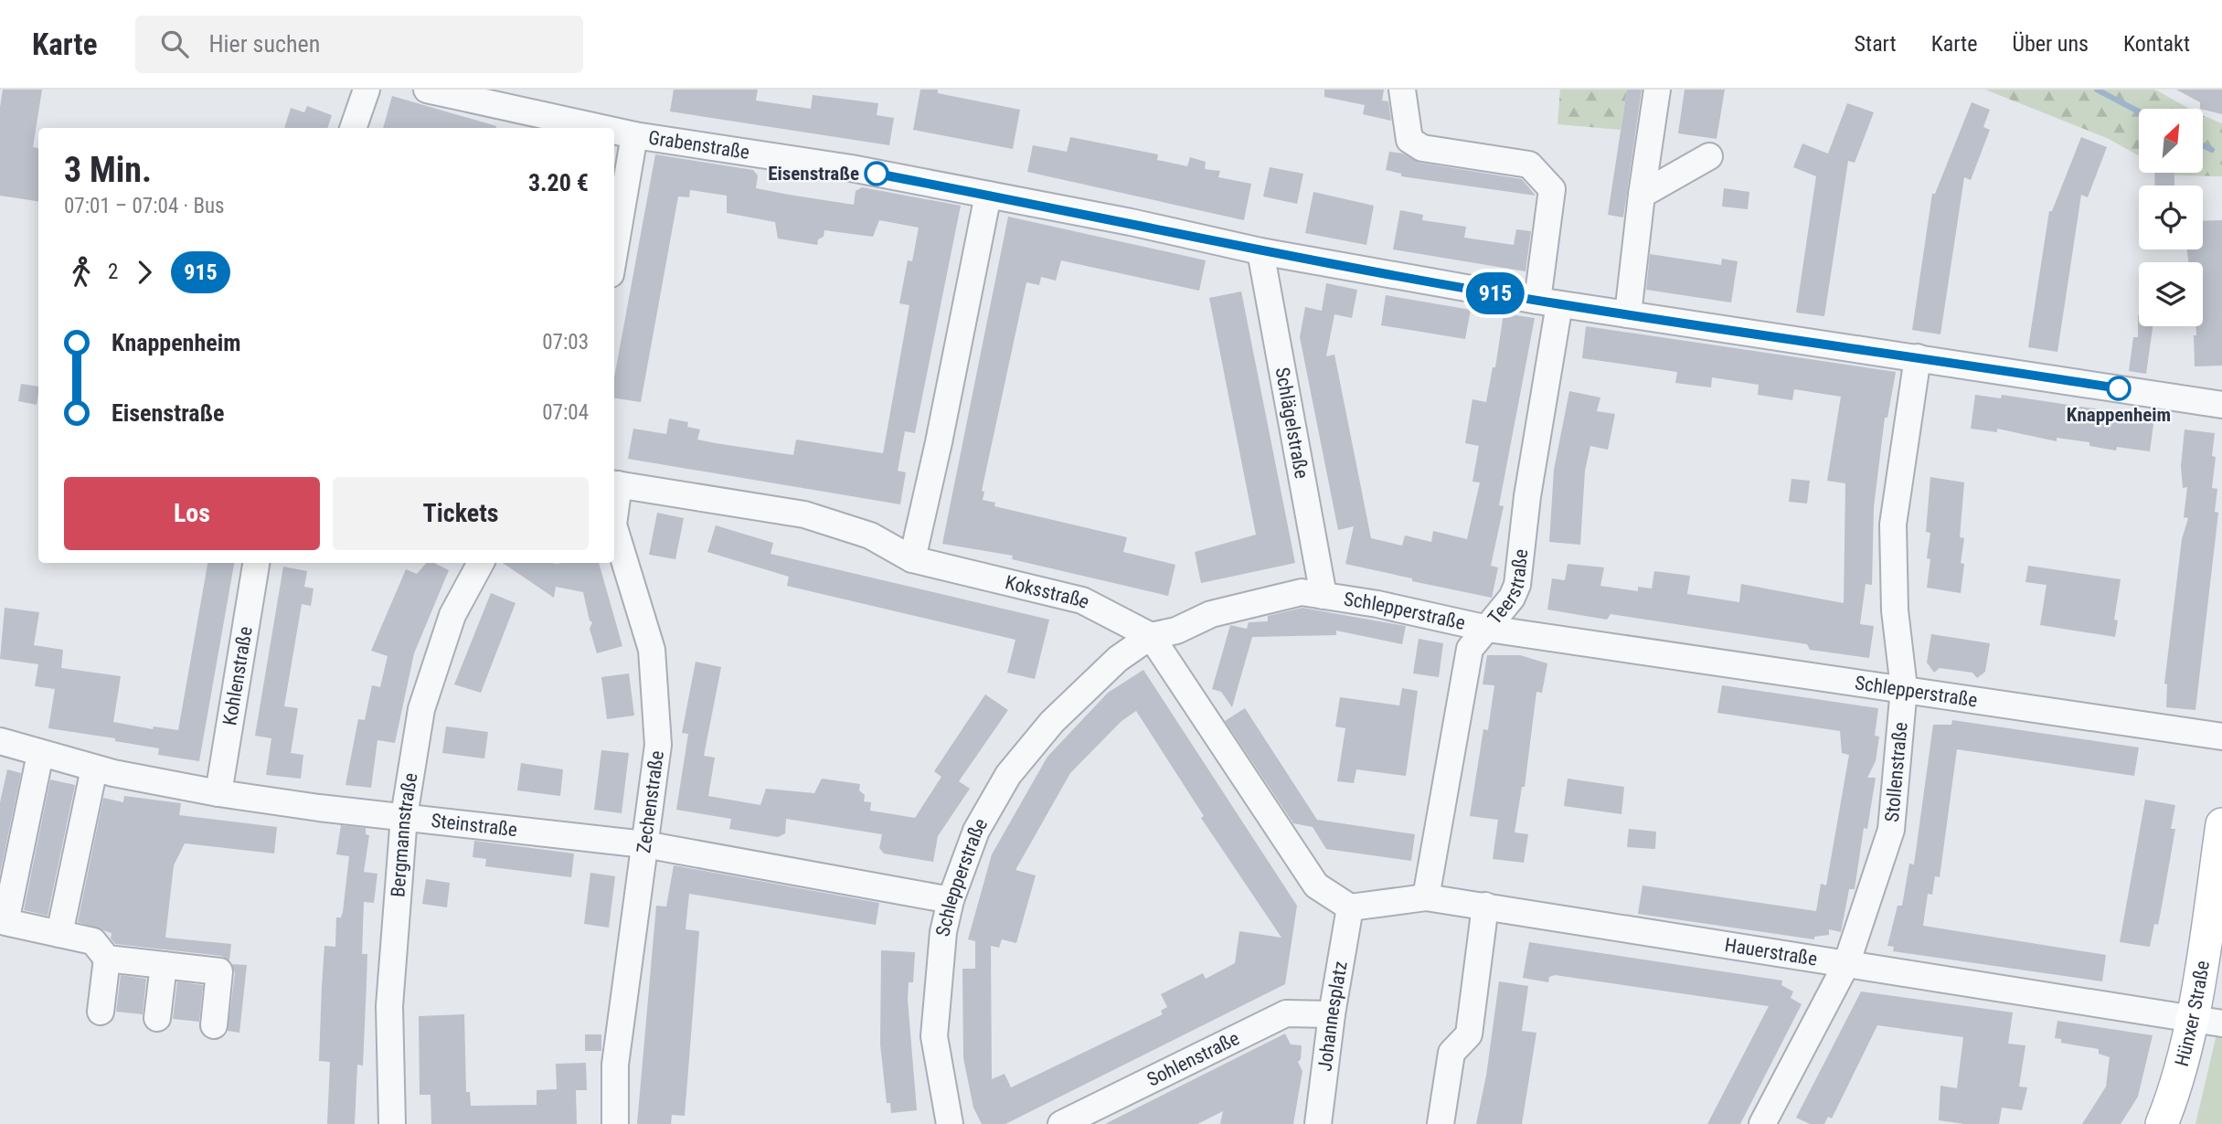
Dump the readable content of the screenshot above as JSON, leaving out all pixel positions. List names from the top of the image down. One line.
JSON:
{"streets":{"main road":["Hünxer Straße"],"street":["Grabenstraße","Schlägelstraße","Teerstraße","Koksstraße","Schlepperstraße","Kohlenstraße","Stollenstraße","Zechenstraße","Steinstraße","Bergmannstraße","Hauerstraße","Johannesplatz","Sohlenstraße"]},"crossings":[["Grabenstraße","Schlägelstraße"],["Grabenstraße","Teerstraße"],["Grabenstraße","Stollenstraße"],["Schlägelstraße","Schlepperstraße"],["Teerstraße","Schlepperstraße"],["Teerstraße","Hauerstraße"],["Koksstraße","Schlepperstraße"],["Koksstraße","Zechenstraße"],["Koksstraße","Hauerstraße"],["Koksstraße","Johannesplatz"],["Schlepperstraße","Stollenstraße"],["Schlepperstraße","Steinstraße"],["Kohlenstraße","Steinstraße"],["Stollenstraße","Hauerstraße"],["Zechenstraße","Steinstraße"],["Steinstraße","Bergmannstraße"],["Hauerstraße","Hünxer Straße"],["Hauerstraße","Johannesplatz"],["Johannesplatz","Sohlenstraße"]],"places":["Eisenstraße","Knappenheim"],"lines":["bus line 915"],"north":"top right","page":{"header":"Karte","search":"Hier suchen","nav":["Start","Karte","Über uns","Kontakt"],"on_map":"915","heading":["3 Min.","07:01 – 07:04 · Bus","3.20 €"],"legs":["2","915"],"list":[{"name":"Knappenheim","value":"07:03"},{"name":"Eisenstraße","value":"07:04"}],"buttons":["Los","Tickets"]}}
